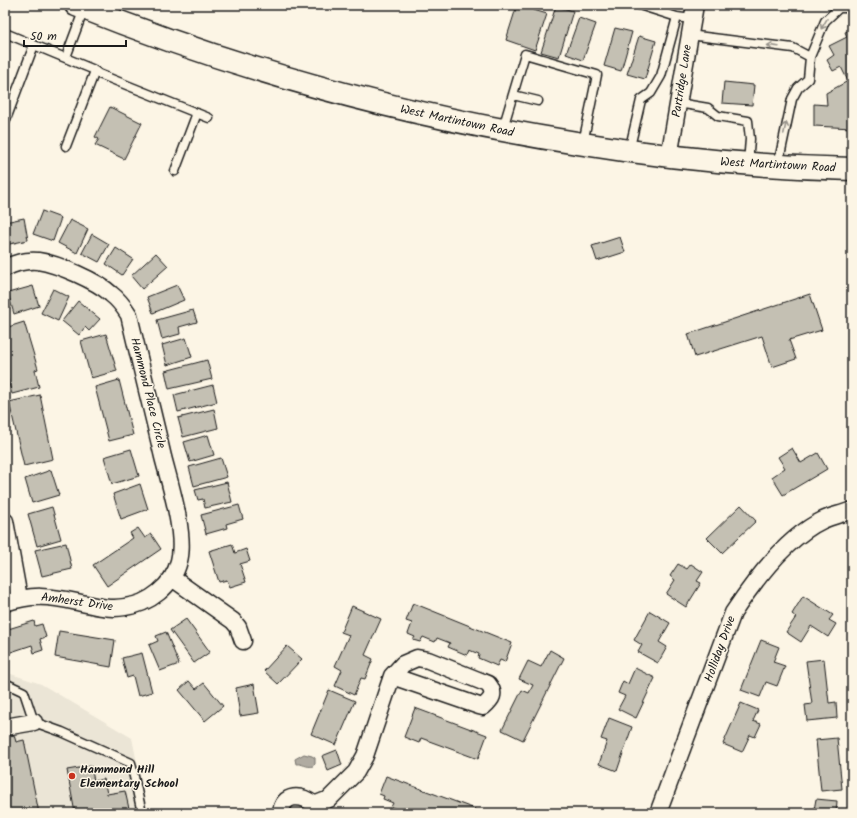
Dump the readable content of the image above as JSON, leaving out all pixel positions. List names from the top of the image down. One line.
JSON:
{"streets":{"main road":["West Martintown Road"],"street":["Partridge Lane","Hammond Place Circle","Amherst Drive","Holliday Drive"]},"crossings":[["Partridge Lane","West Martintown Road"],["Hammond Place Circle","Amherst Drive"]],"places":["Hammond Hill Elementary School"],"scale_bar":"50 m"}
